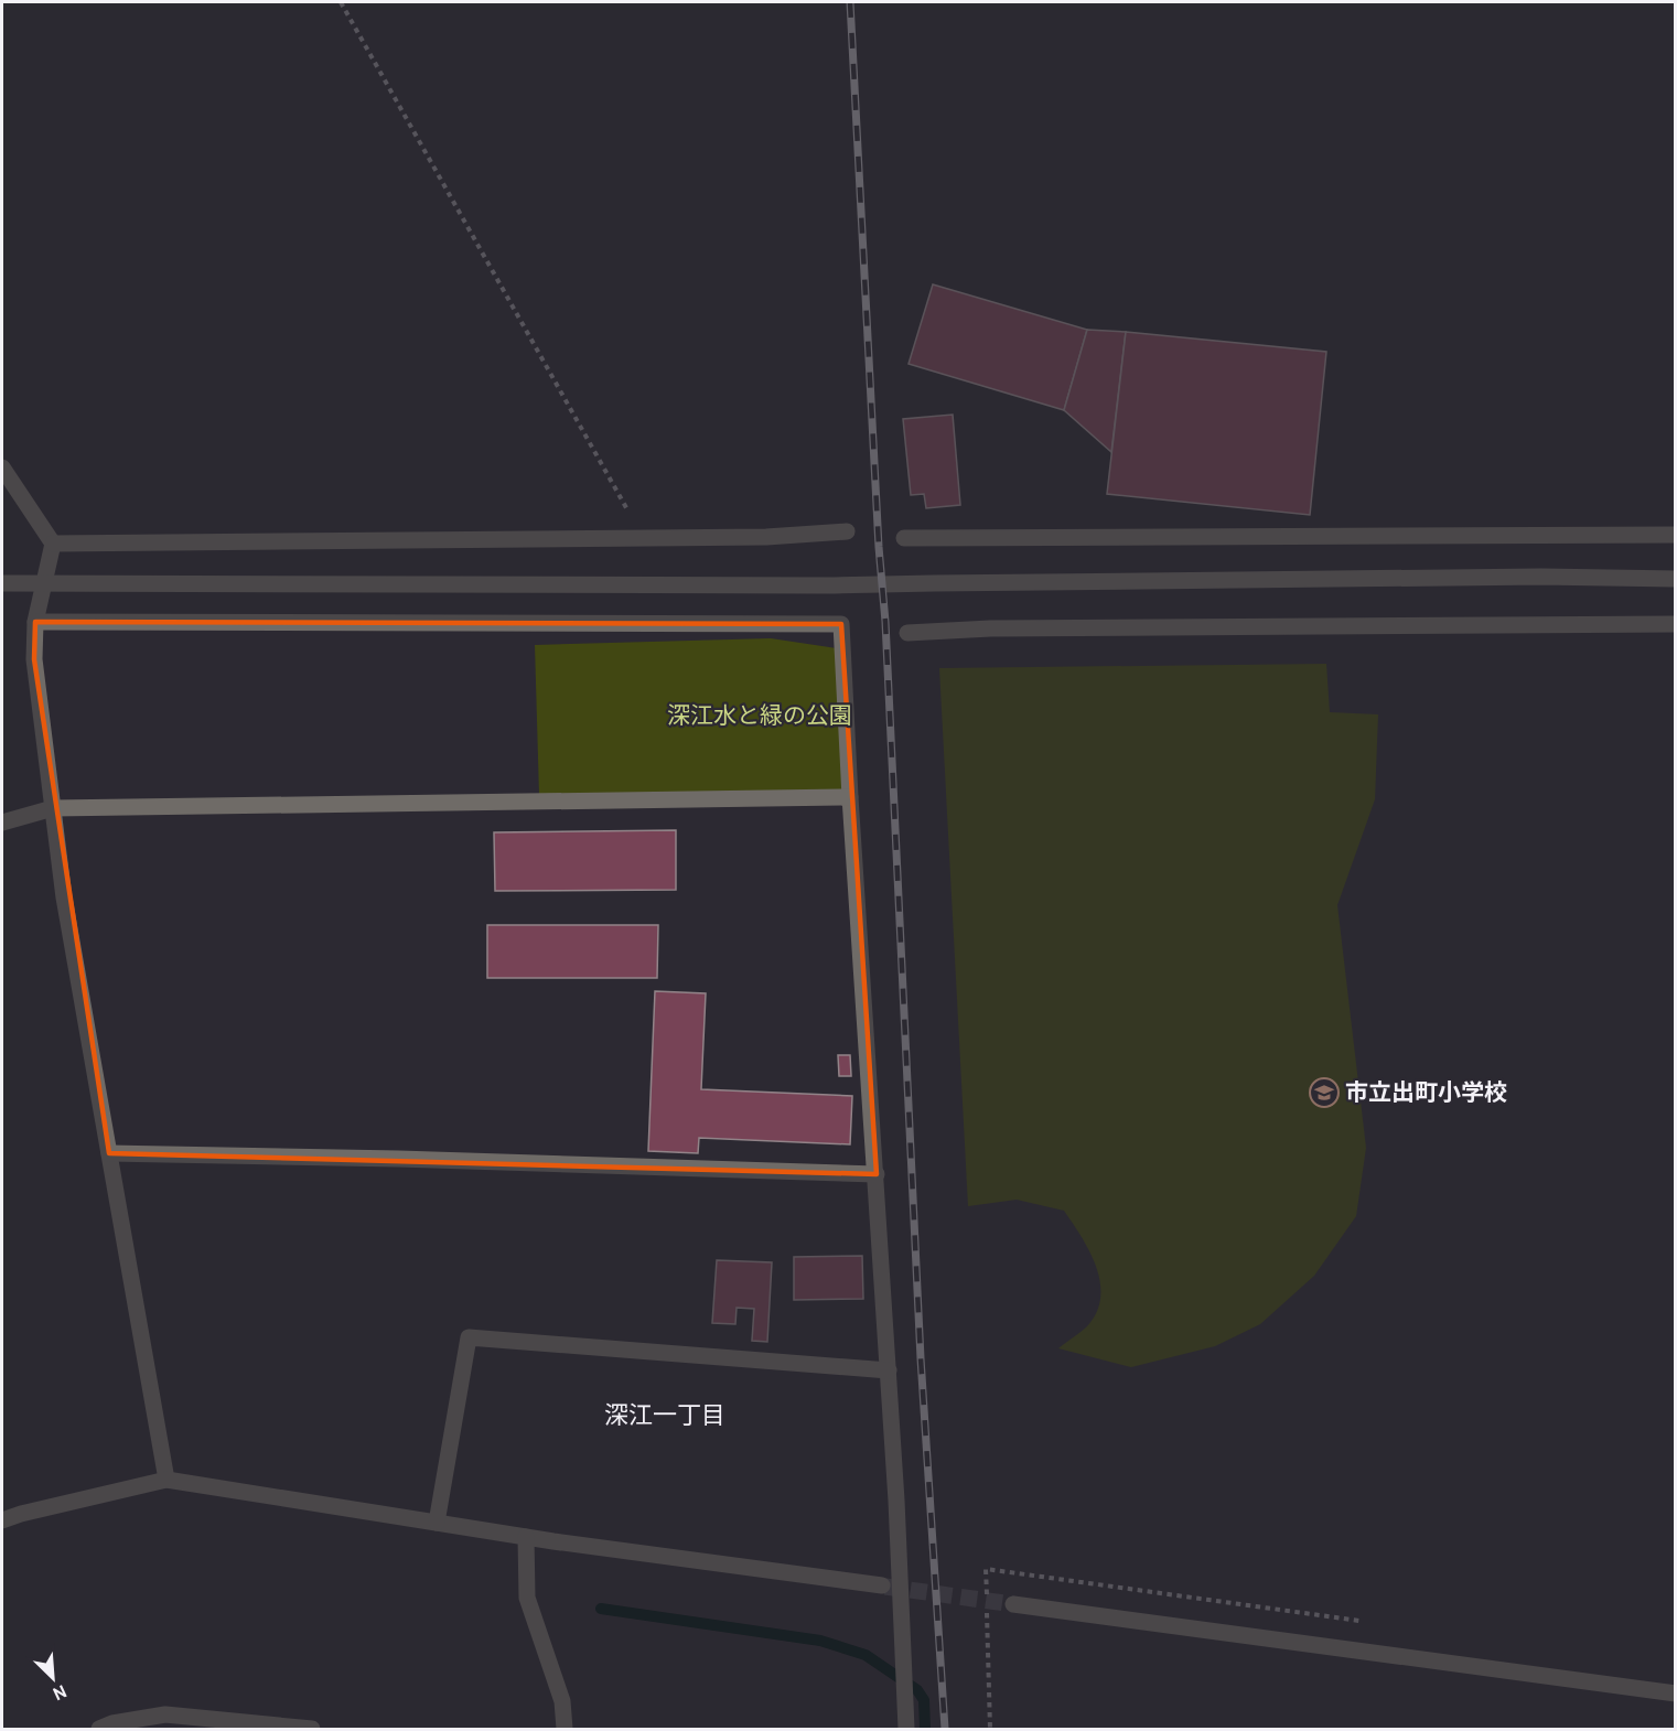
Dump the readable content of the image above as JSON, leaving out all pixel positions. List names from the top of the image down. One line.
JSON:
{"districts":["深江一丁目"],"parks":["深江水と緑の公園"],"places":{"school or university":["市立出町小学校"]},"north":"bottom right"}
